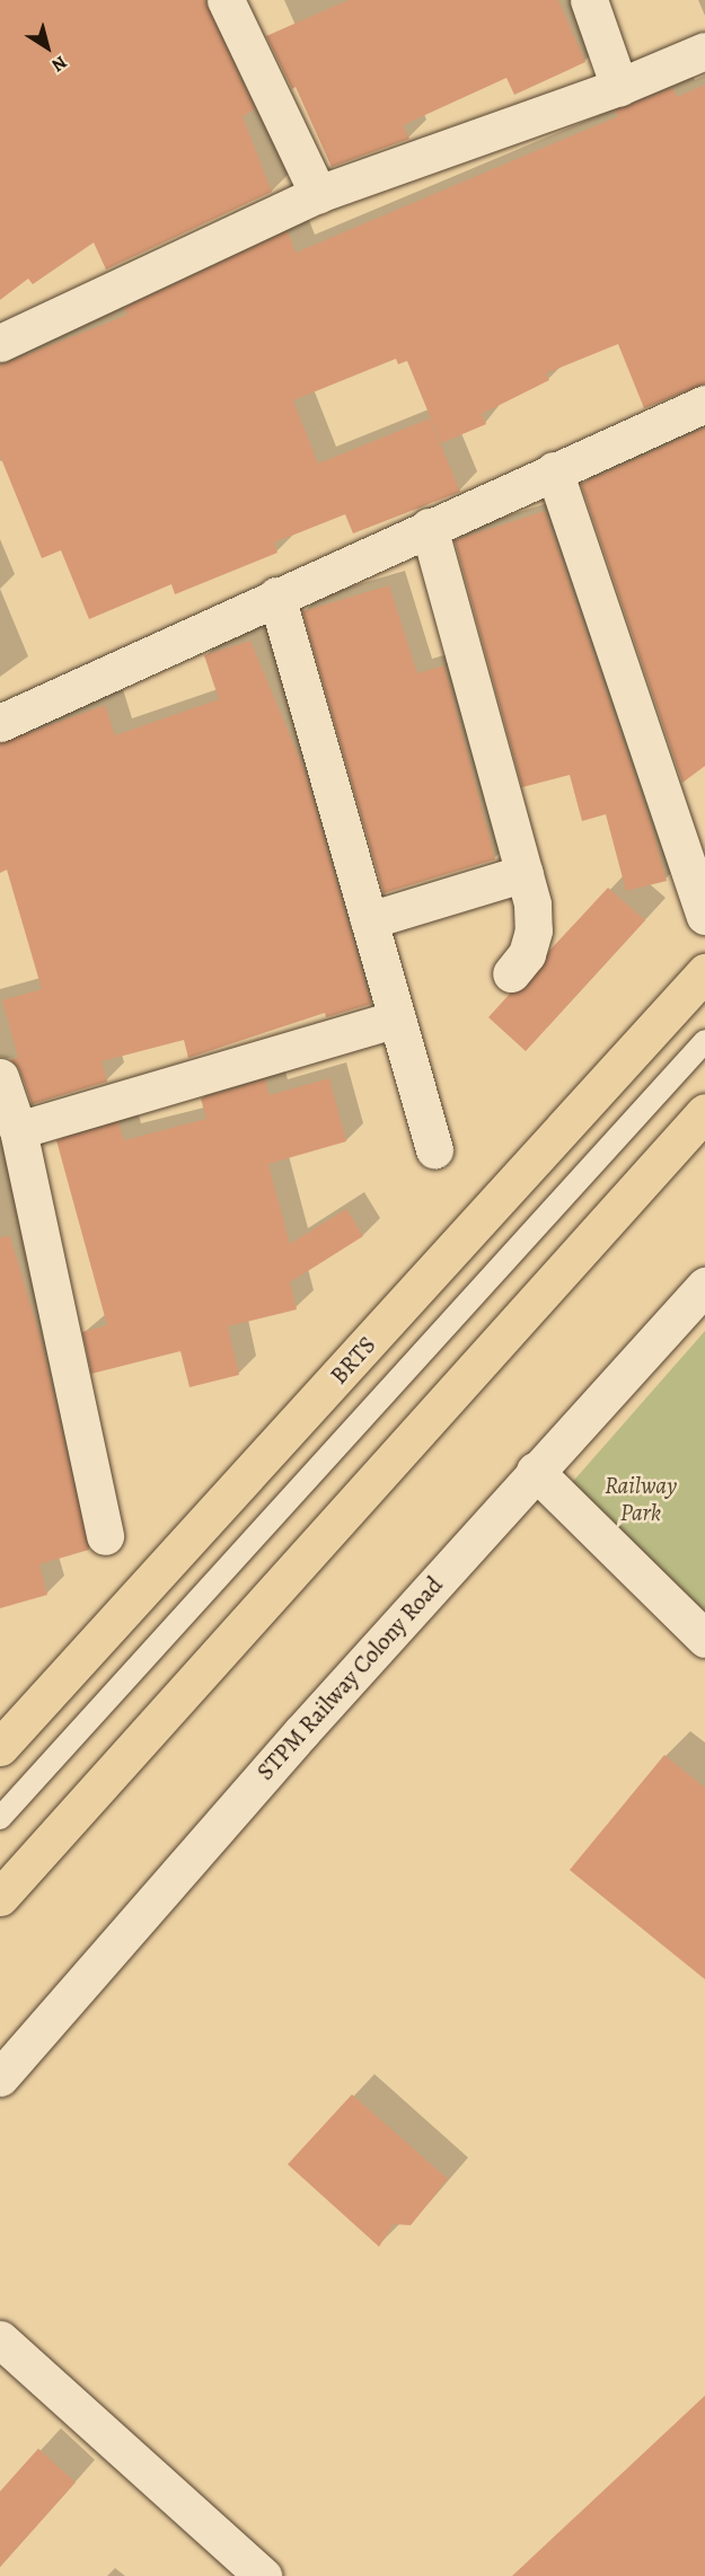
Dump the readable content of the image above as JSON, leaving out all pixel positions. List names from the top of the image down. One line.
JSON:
{"streets":{"main road":["BRTS"],"street":["STPM Railway Colony Road"]},"parks":["Railway Park"],"north":"bottom right"}
